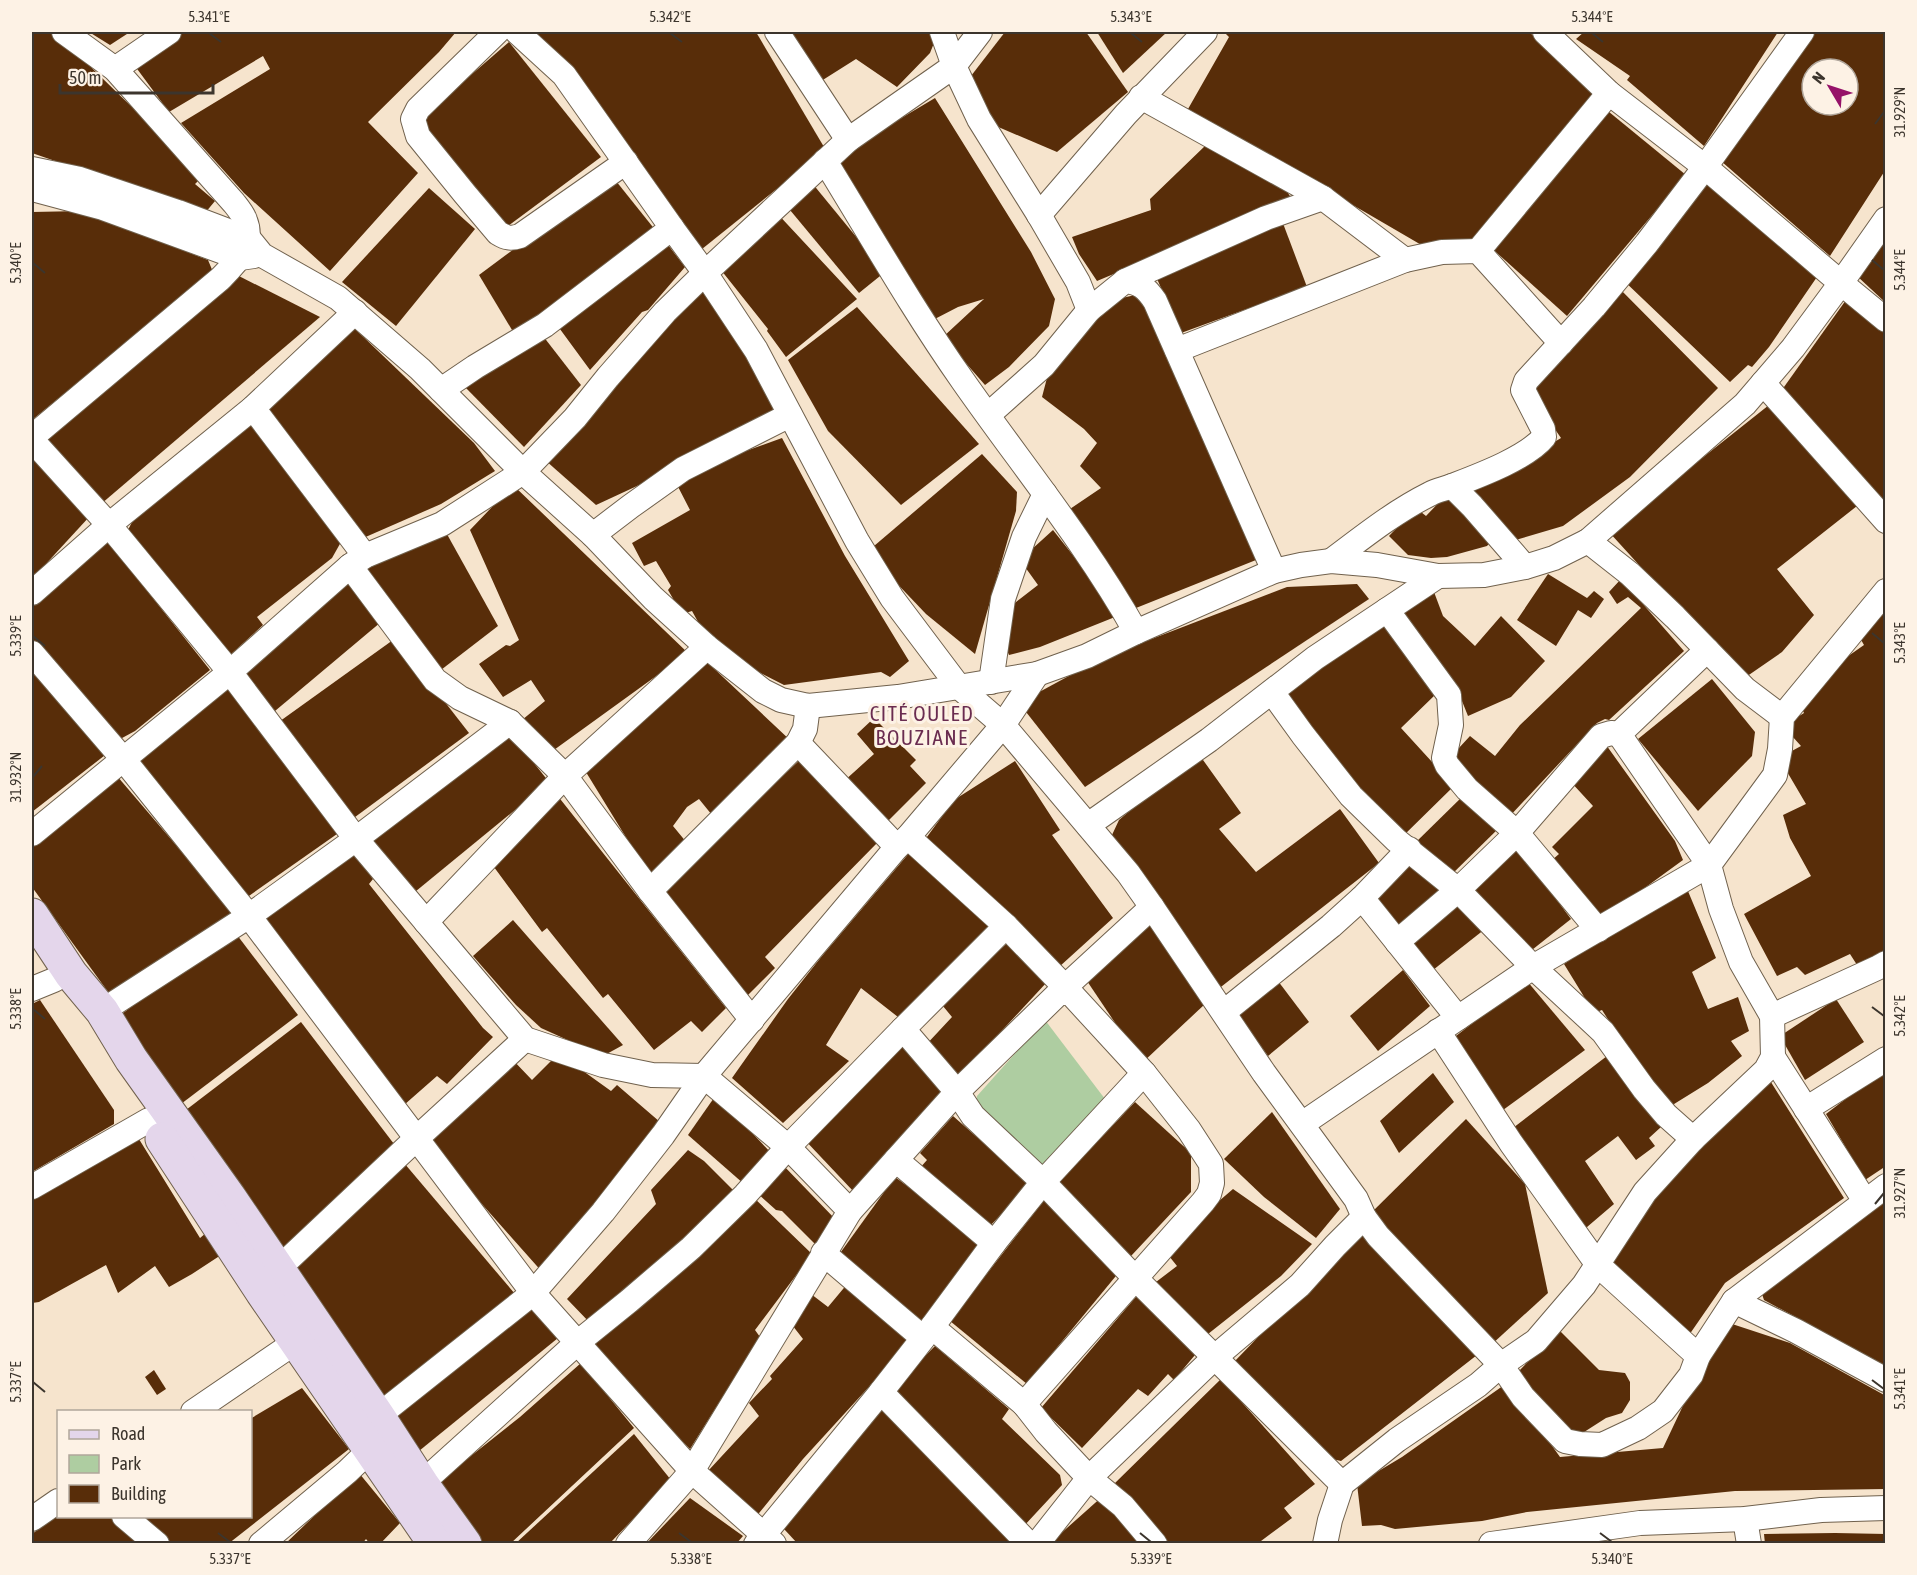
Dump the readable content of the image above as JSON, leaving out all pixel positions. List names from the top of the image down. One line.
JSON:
{"districts":["CITÉ OULED BOUZIANE"],"legend":["Road","Park","Building"],"scale_bar":"50 m","north":"top left","coordinates":["5.341°E","5.342°E","5.343°E","5.344°E","31.929°N","5.340°E","5.339°E","31.932°N","5.338°E","31.927°N","5.337°E"]}
